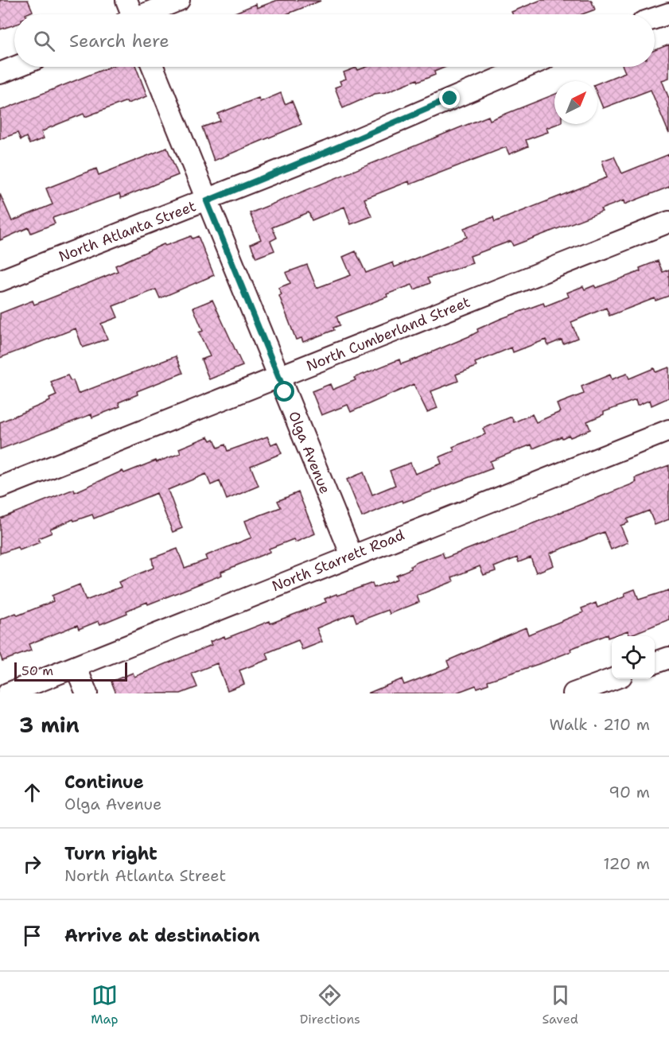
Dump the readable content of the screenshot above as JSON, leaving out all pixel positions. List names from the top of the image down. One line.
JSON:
{"streets":{"street":["North Atlanta Street","North Cumberland Street","Olga Avenue","North Starrett Road"]},"crossings":[["North Atlanta Street","Olga Avenue"],["North Cumberland Street","Olga Avenue"],["Olga Avenue","North Starrett Road"]],"scale_bar":"50 m","north":"top right","page":{"search":"Search here","scale":"50 m","heading":["3 min","Walk · 210 m"],"list":[["Continue","Olga Avenue","90 m"],["Turn right","North Atlanta Street","120 m"],"Arrive at destination"],"nav":["Map","Directions","Saved"]}}
